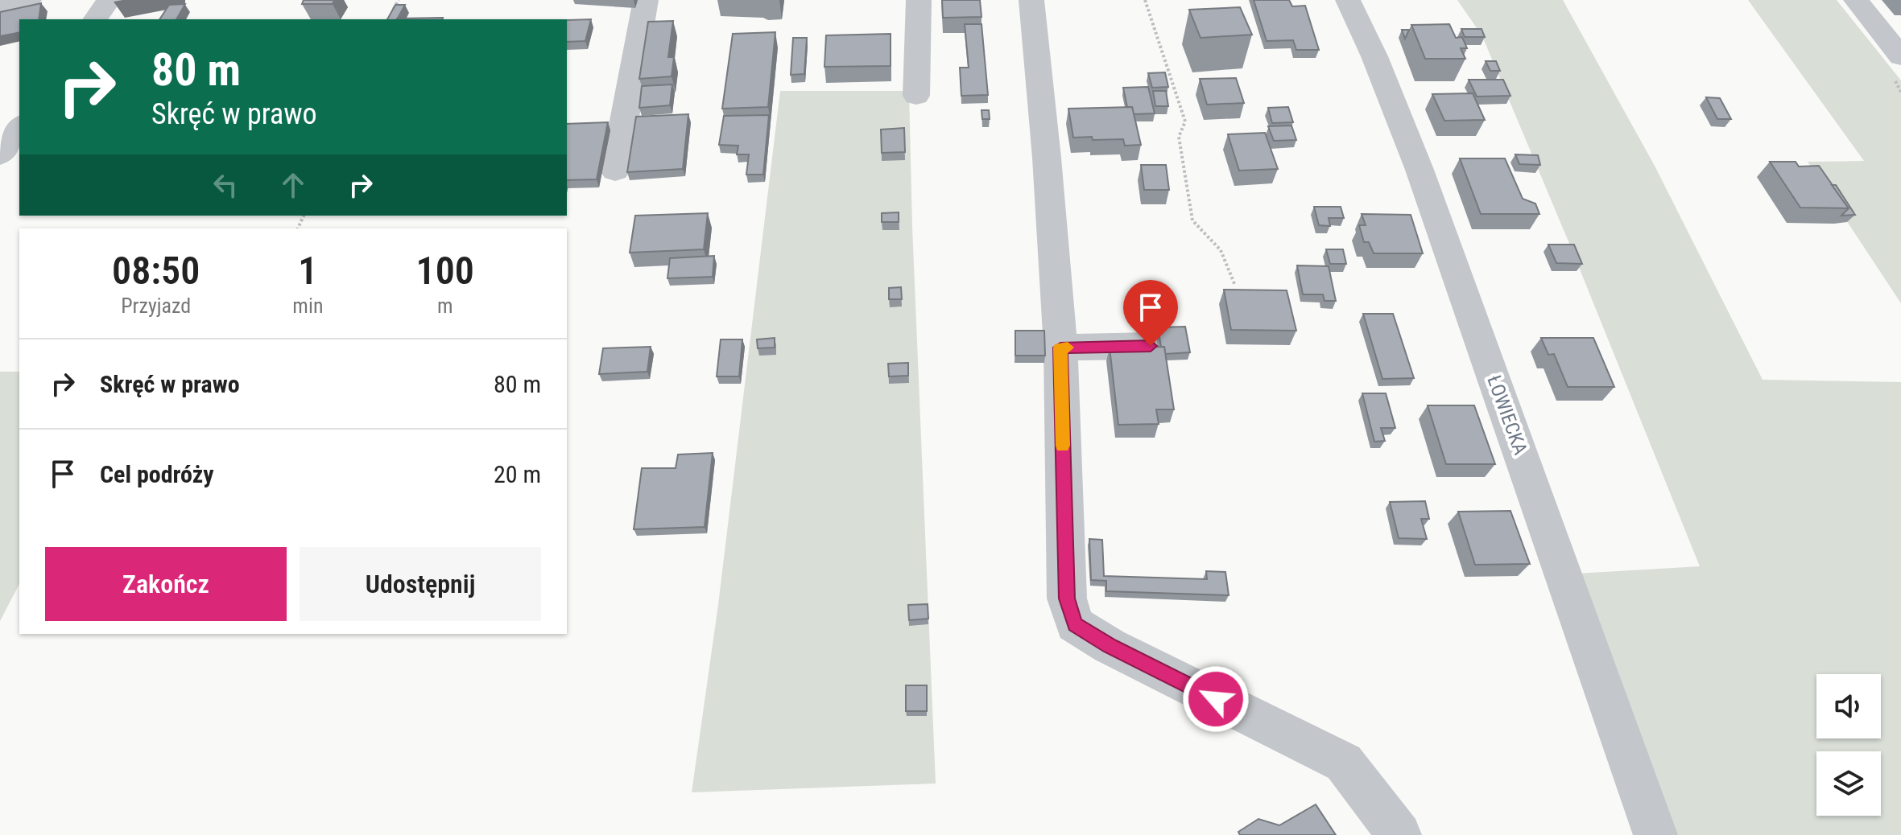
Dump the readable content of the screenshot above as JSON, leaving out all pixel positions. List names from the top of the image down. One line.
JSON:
{"streets":{"street":["ŁOWIECKA"]},"page":{"turn":["80 m","Skręć w prawo"],"eta":["08:50","Przyjazd","1","min","100","m"],"list":[{"name":"Skręć w prawo","value":"80 m"},{"name":"Cel podróży","value":"20 m"}],"buttons":["Zakończ","Udostępnij"]}}
